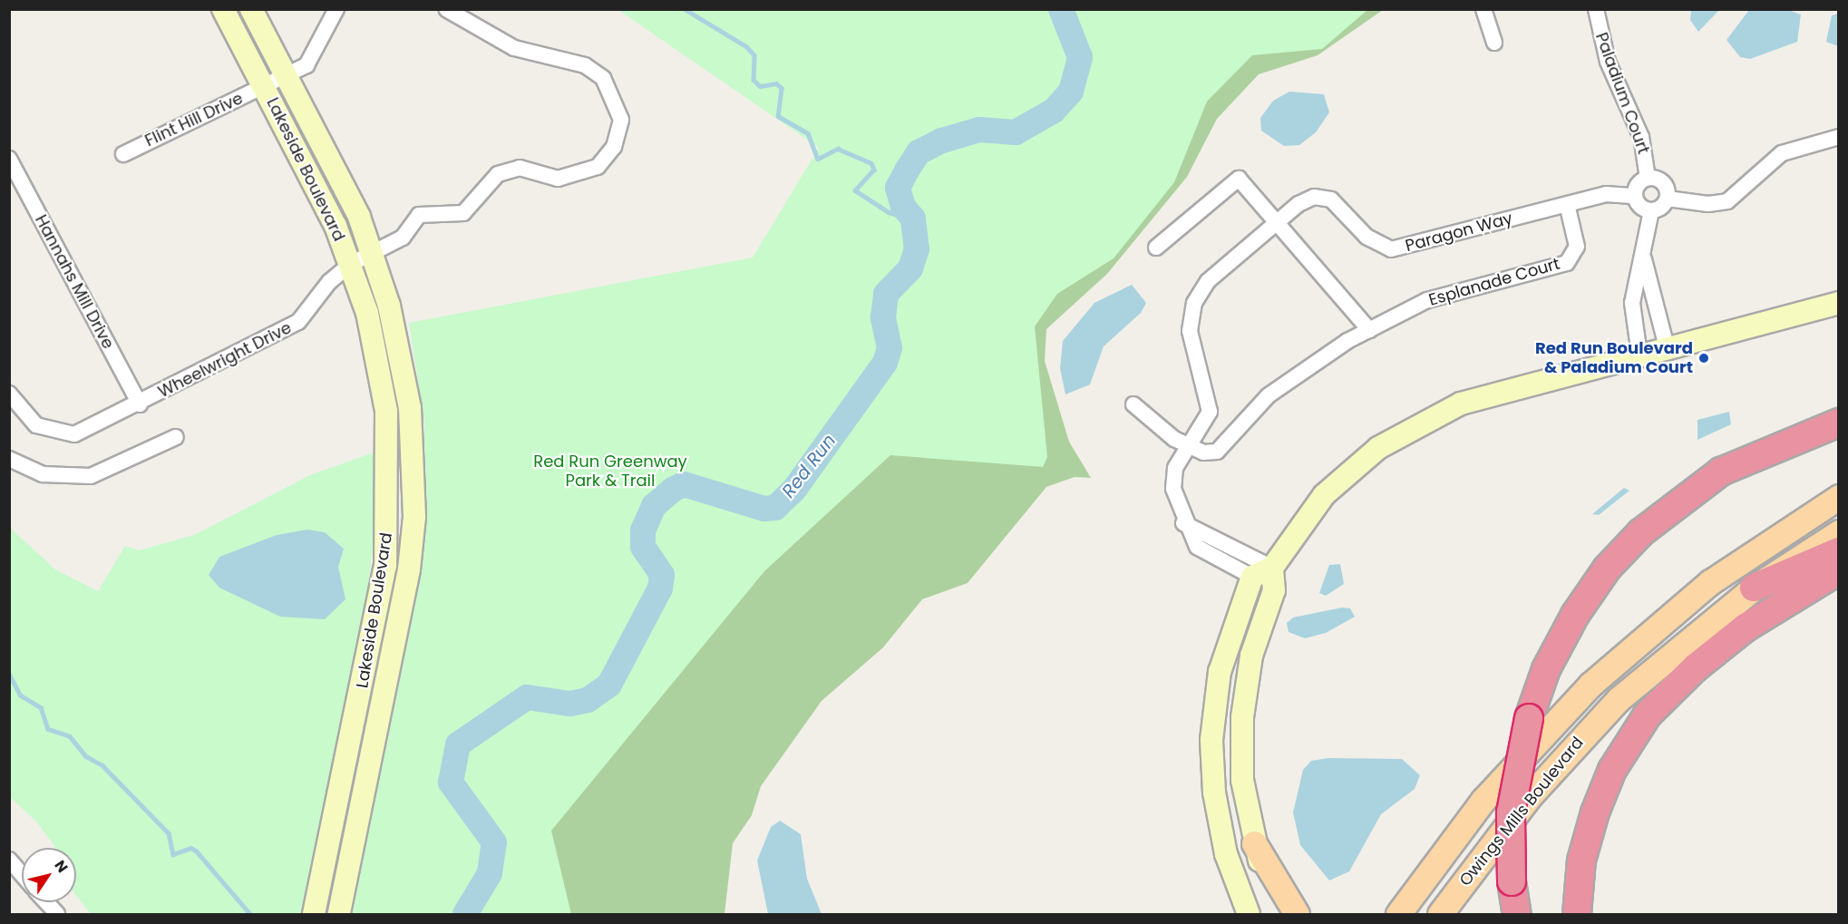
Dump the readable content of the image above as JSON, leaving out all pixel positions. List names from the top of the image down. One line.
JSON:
{"streets":{"main road":["Lakeside Boulevard","Owings Mills Boulevard"],"street":["Paladium Court","Flint Hill Drive","Paragon Way","Hannahs Mill Drive","Esplanade Court","Wheelwright Drive"]},"crossings":[["Paladium Court","Paragon Way"],["Flint Hill Drive","Lakeside Boulevard"],["Lakeside Boulevard","Wheelwright Drive"],["Paragon Way","Esplanade Court"],["Hannahs Mill Drive","Wheelwright Drive"]],"water":["Red Run"],"parks":["Red Run Greenway Park & Trail"],"places":["Red Run Boulevard & Paladium Court"],"north":"top right"}
